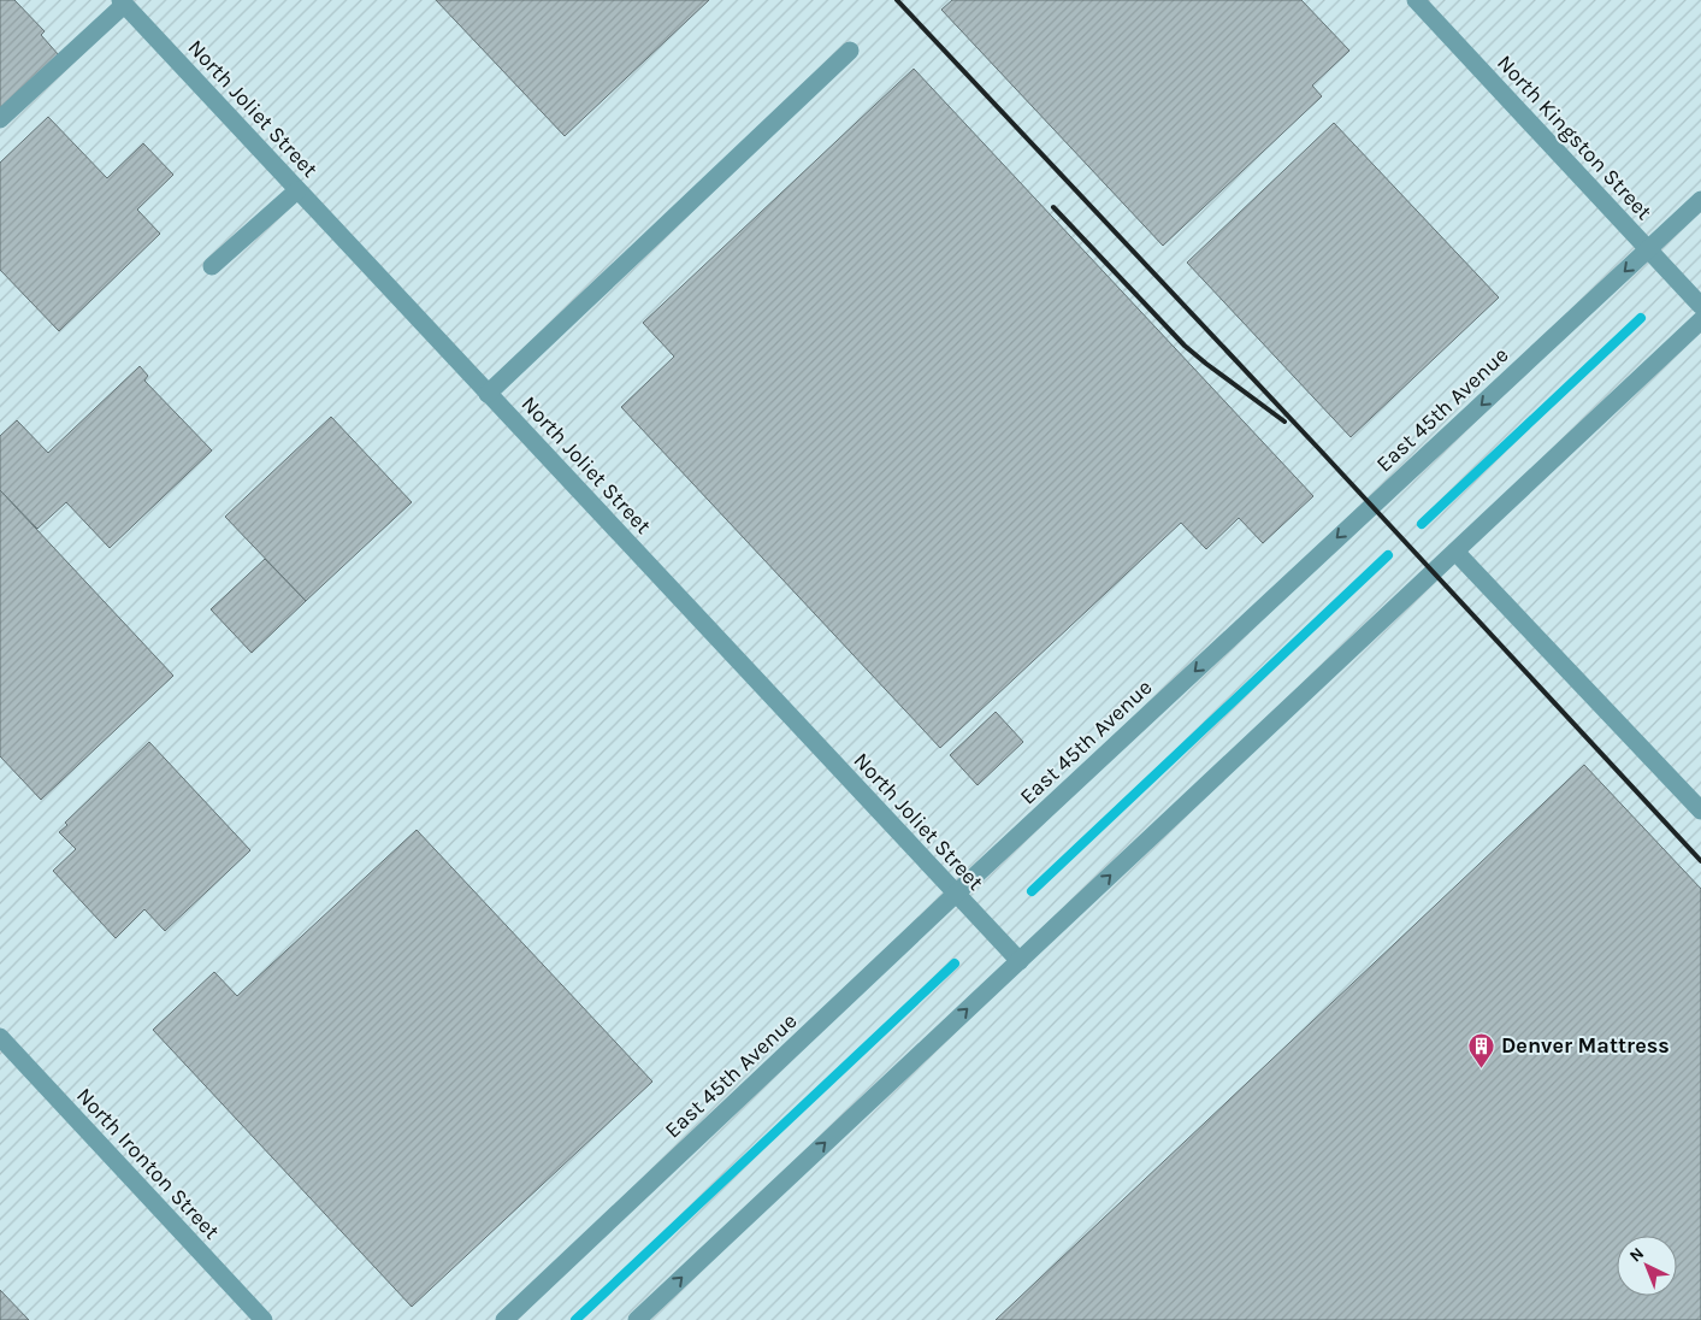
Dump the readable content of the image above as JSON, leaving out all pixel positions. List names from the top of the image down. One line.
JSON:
{"streets":{"street":["North Joliet Street","North Kingston Street","East 45th Avenue","North Ironton Street"]},"crossings":[["North Joliet Street","East 45th Avenue"],["North Kingston Street","East 45th Avenue"]],"places":{"building":["Denver Mattress"]},"north":"top left"}
